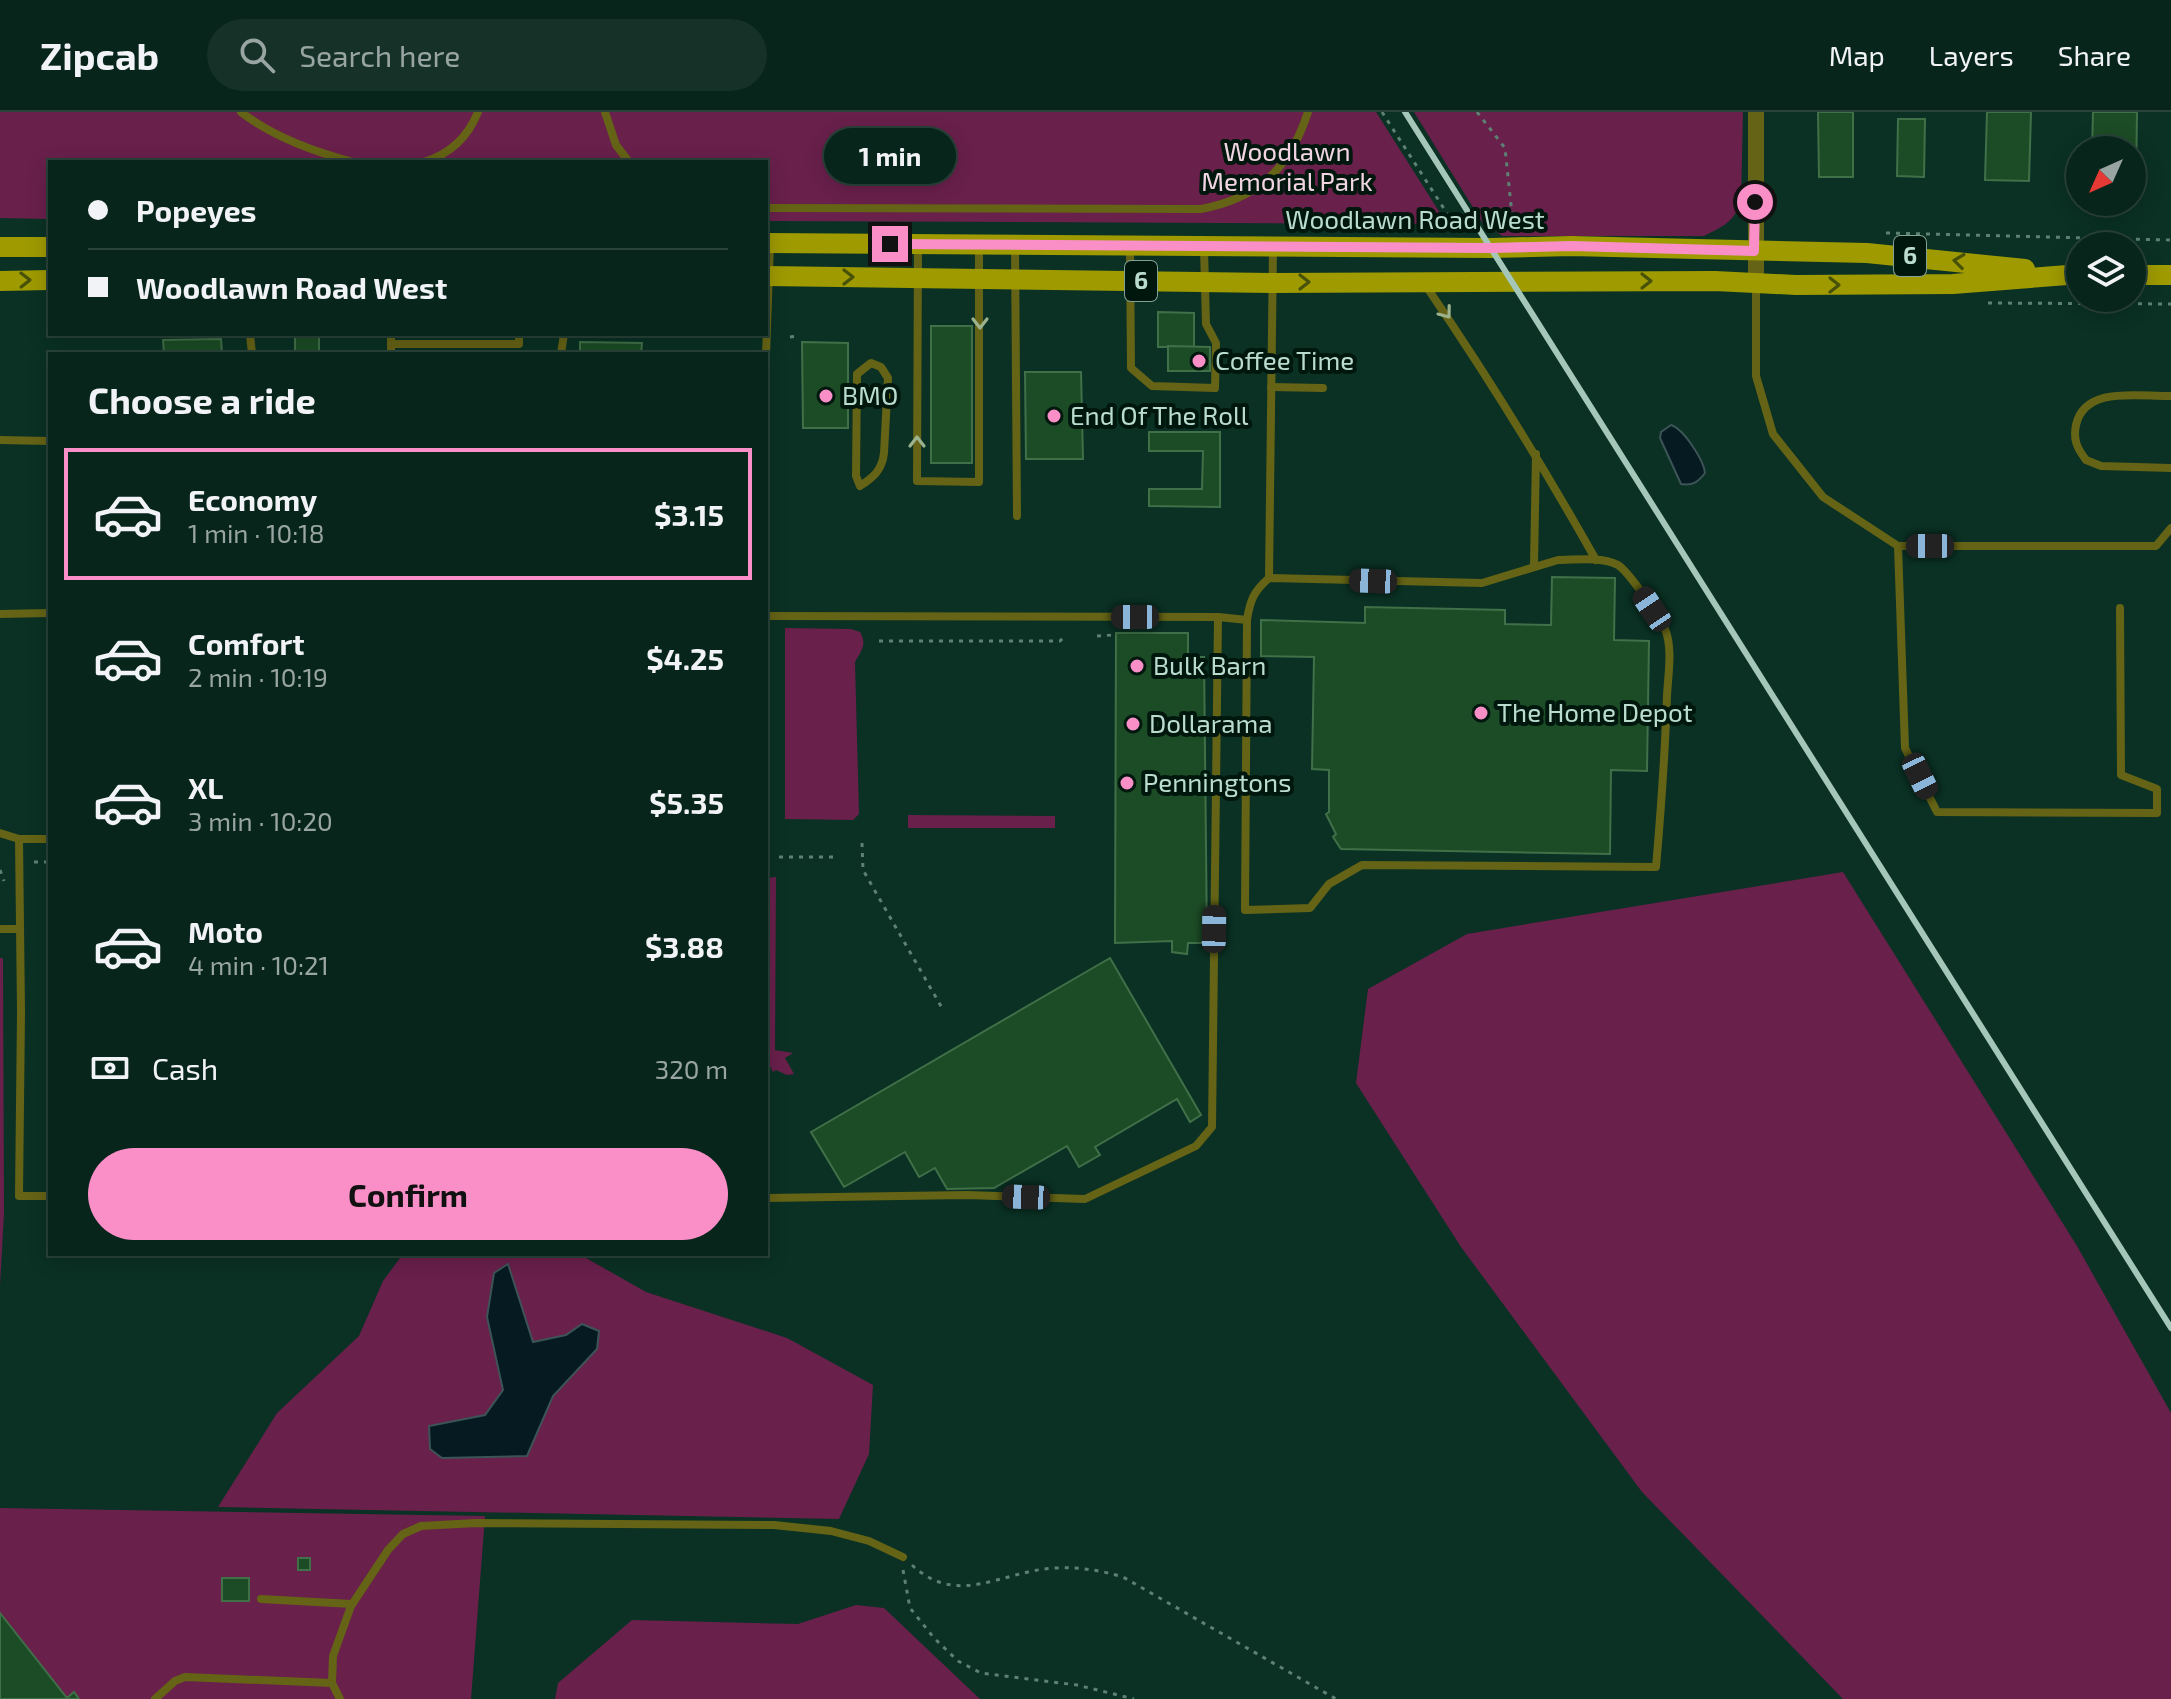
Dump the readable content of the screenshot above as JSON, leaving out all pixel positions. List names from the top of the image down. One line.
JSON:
{"streets":{"main road":["Woodlawn Road West","6"]},"parks":["Woodlawn Memorial Park"],"places":["Coffee Time","BMO","End Of The Roll","Bulk Barn","The Home Depot","Dollarama","Penningtons"],"north":"bottom left","page":{"header":"Zipcab","search":"Search here","nav":["Map","Layers","Share"],"bubble":"1 min","banner":["Popeyes","Woodlawn Road West"],"heading":"Choose a ride","list":[{"name":"Economy","note":"1 min · 10:18","value":"$3.15"},{"name":"Comfort","note":"2 min · 10:19","value":"$4.25"},{"name":"XL","note":"3 min · 10:20","value":"$5.35"},{"name":"Moto","note":"4 min · 10:21","value":"$3.88"}],"pay":["Cash","320 m"],"buttons":"Confirm"}}
